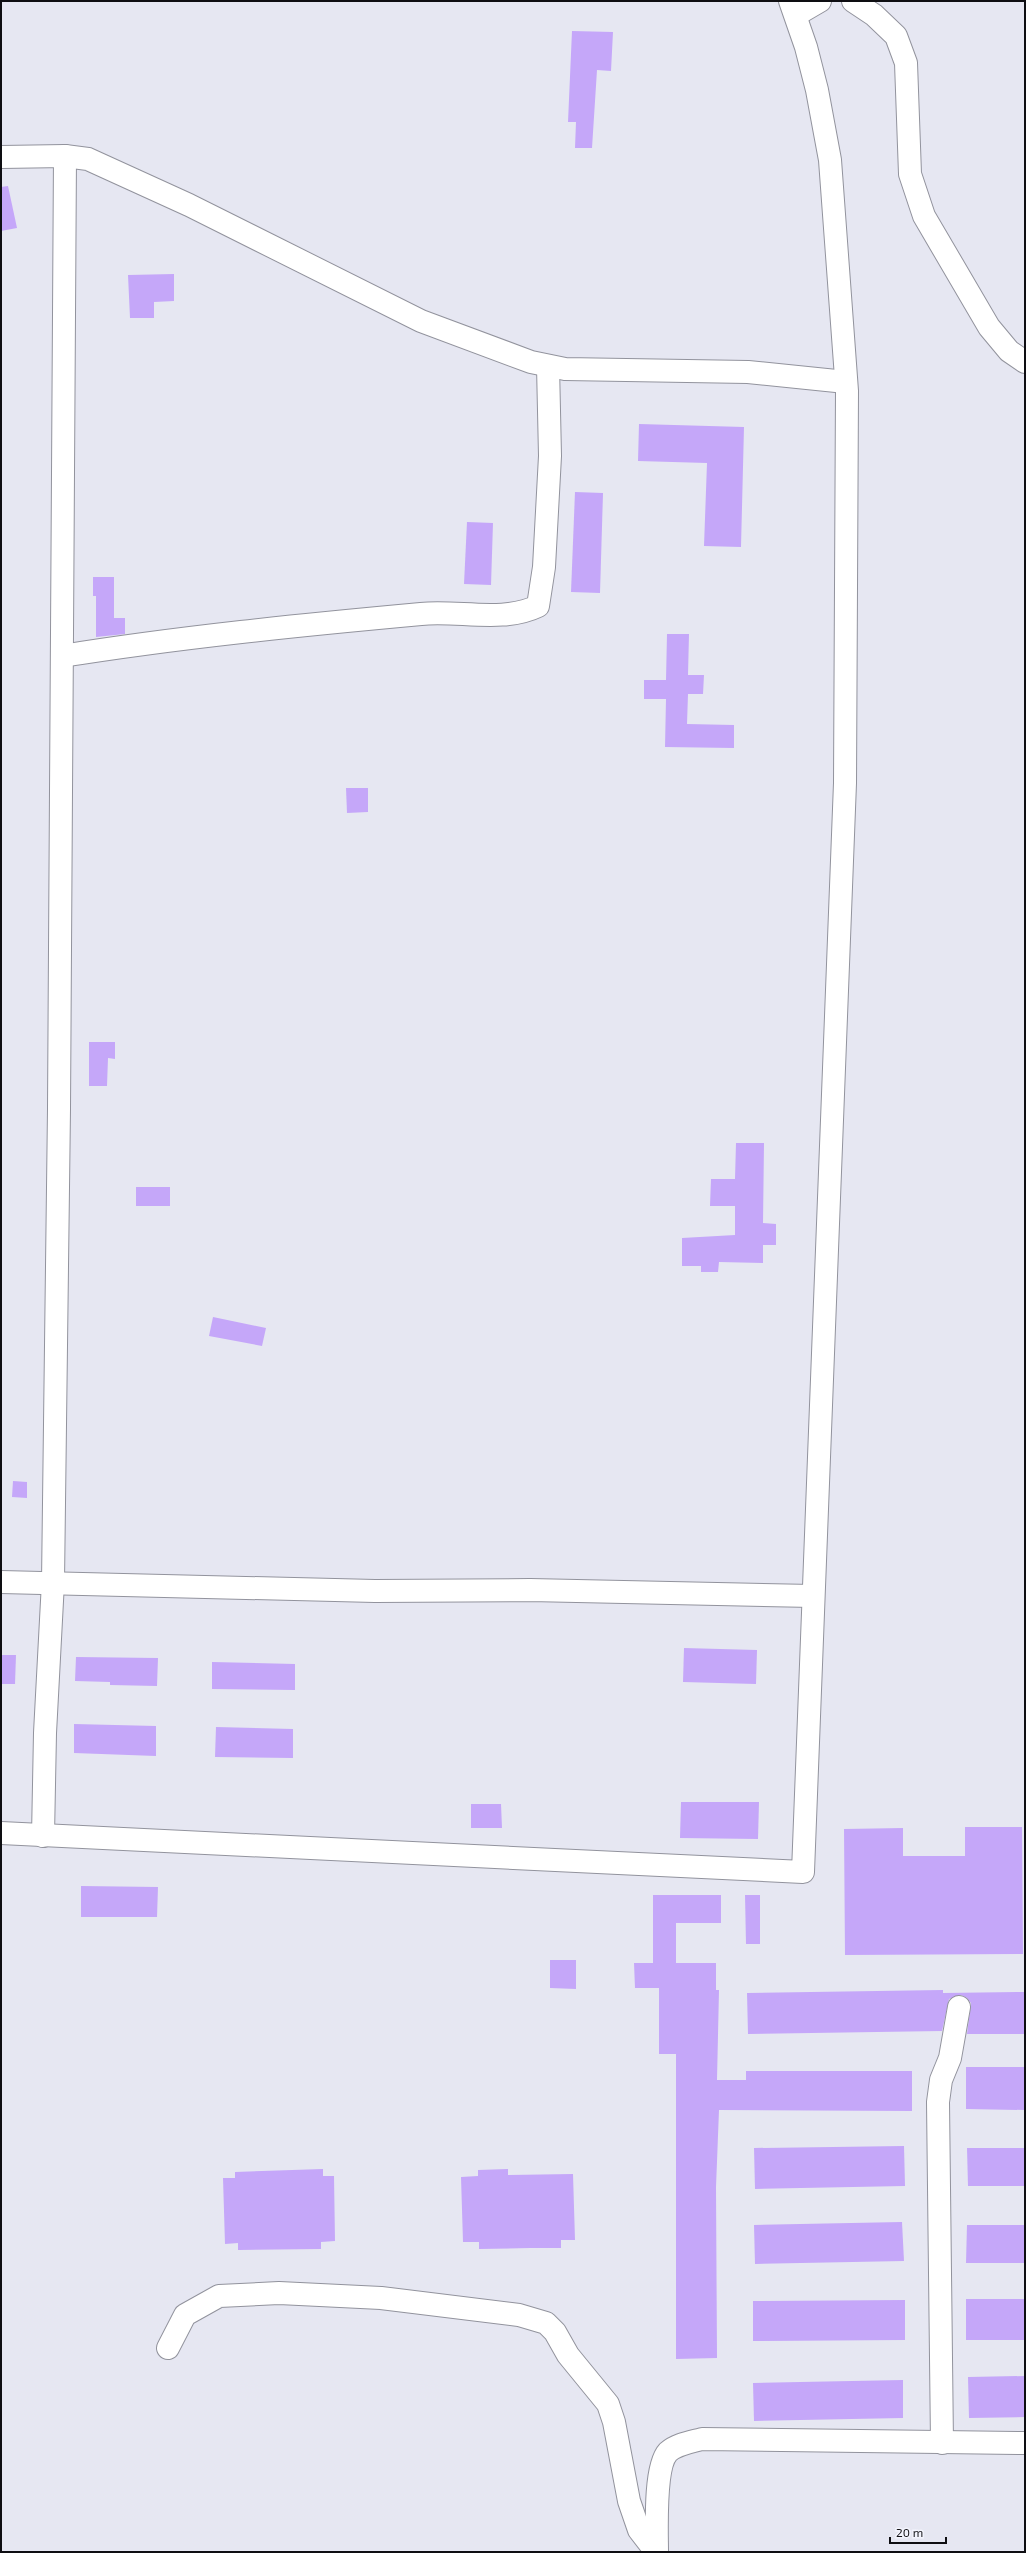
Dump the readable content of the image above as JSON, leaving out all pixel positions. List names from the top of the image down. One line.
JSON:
{"scale_bar":"20 m"}
